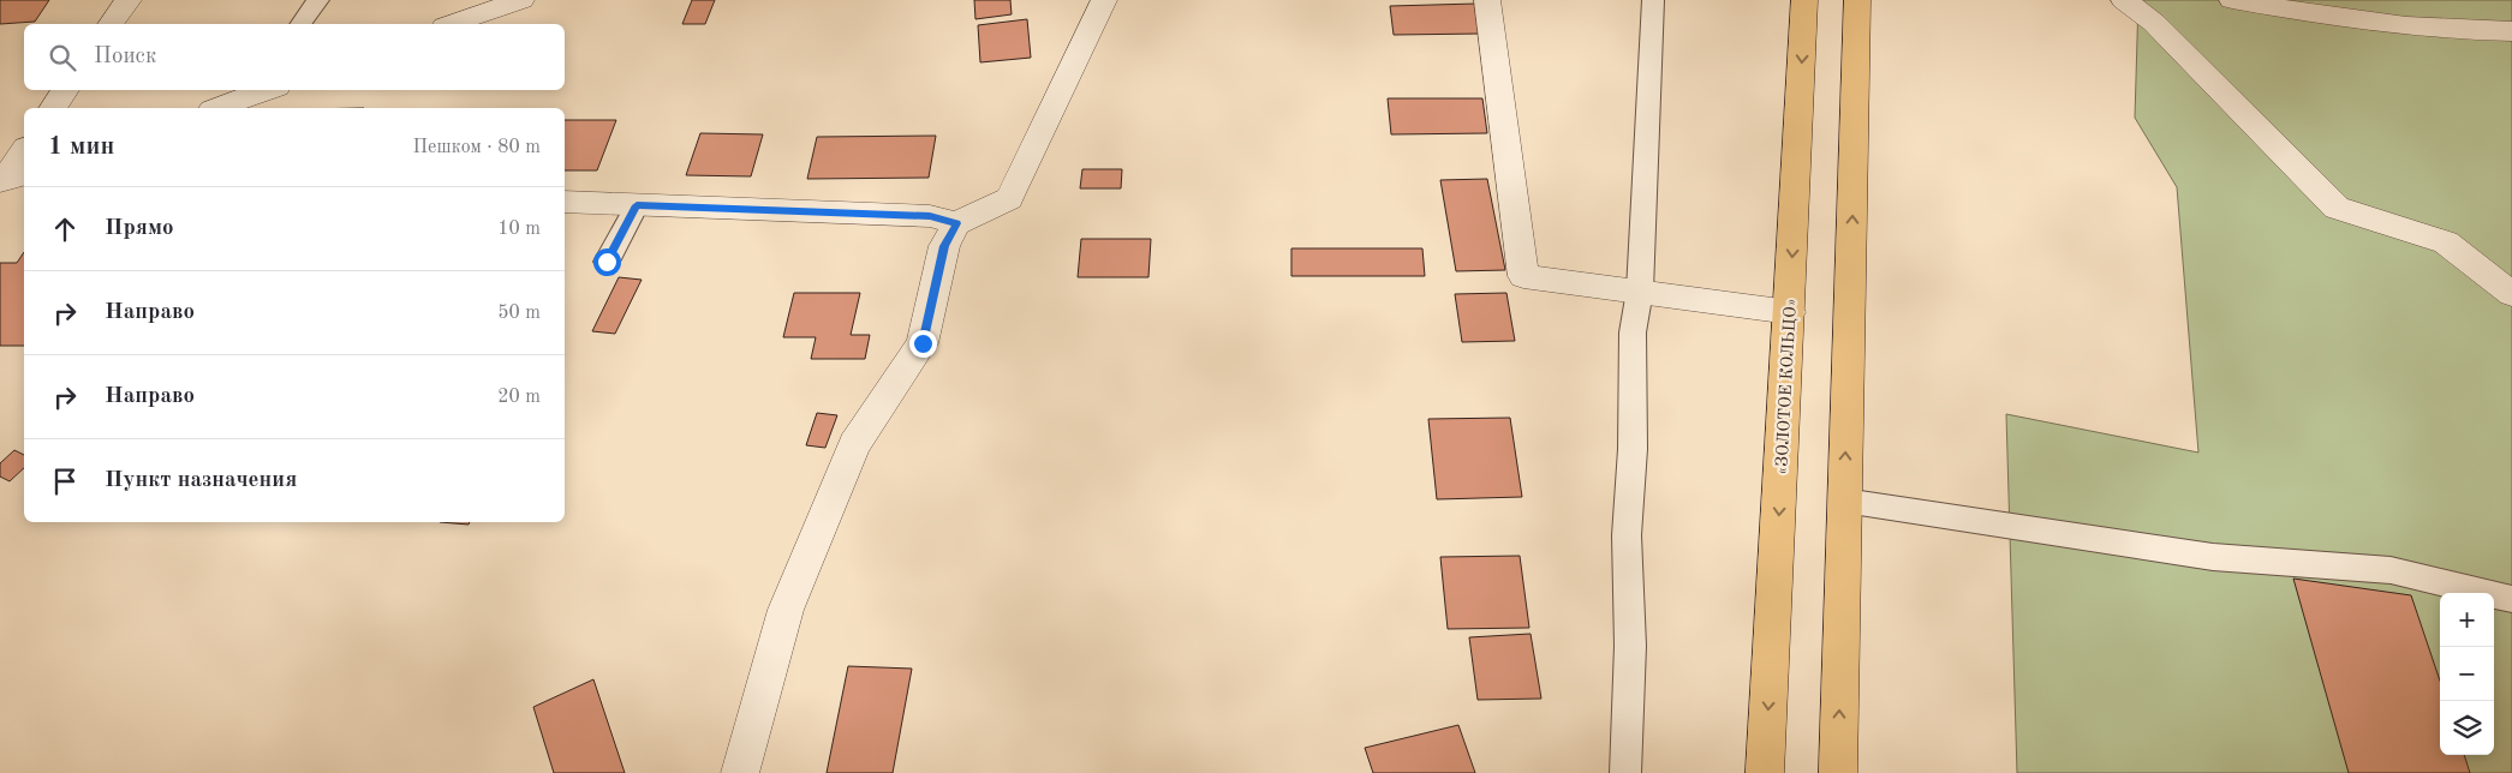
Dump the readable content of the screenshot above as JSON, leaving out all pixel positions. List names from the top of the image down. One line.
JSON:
{"streets":{"highway":["«ЗОЛОТОЕ КОЛЬЦО»"]},"page":{"search":"Поиск","heading":["1 мин","Пешком · 80 m"],"list":[["Прямо","10 m"],["Направо","50 m"],["Направо","20 m"],"Пункт назначения"],"map_buttons":["+","−"]}}
